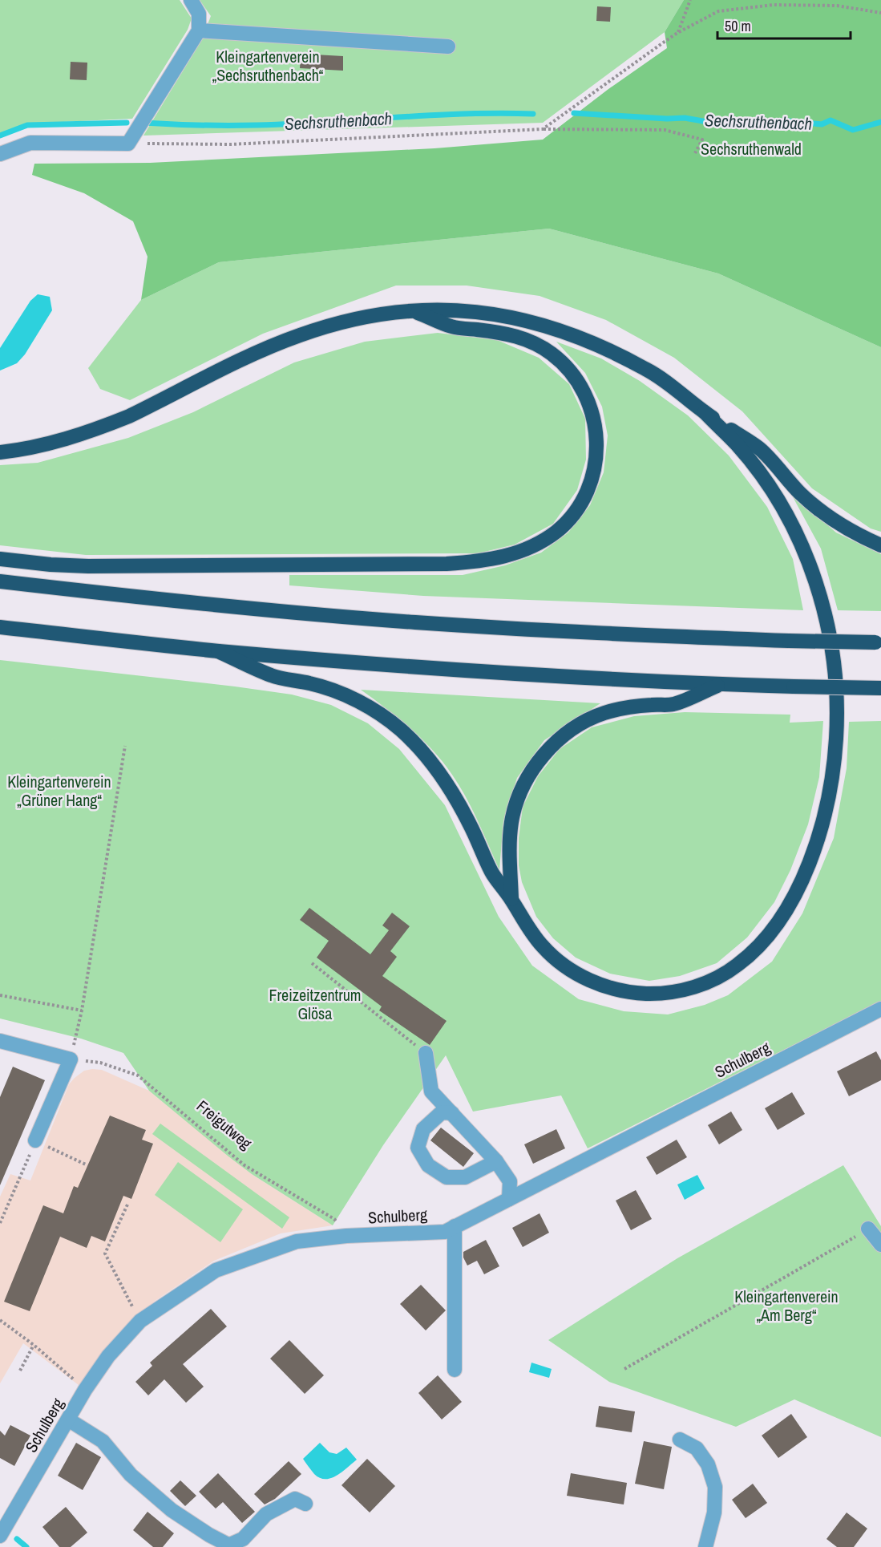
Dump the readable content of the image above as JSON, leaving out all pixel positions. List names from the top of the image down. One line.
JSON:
{"streets":{"street":["Schulberg"],"path":["Freigutweg"]},"crossings":[["Schulberg","Freigutweg"]],"water":["Sechsruthenbach"],"parks":["Kleingartenverein „Sechsruthenbach“","Sechsruthenwald","Kleingartenverein „Grüner Hang“","Freizeitzentrum Glösa","Kleingartenverein „Am Berg“"],"scale_bar":"50 m"}
